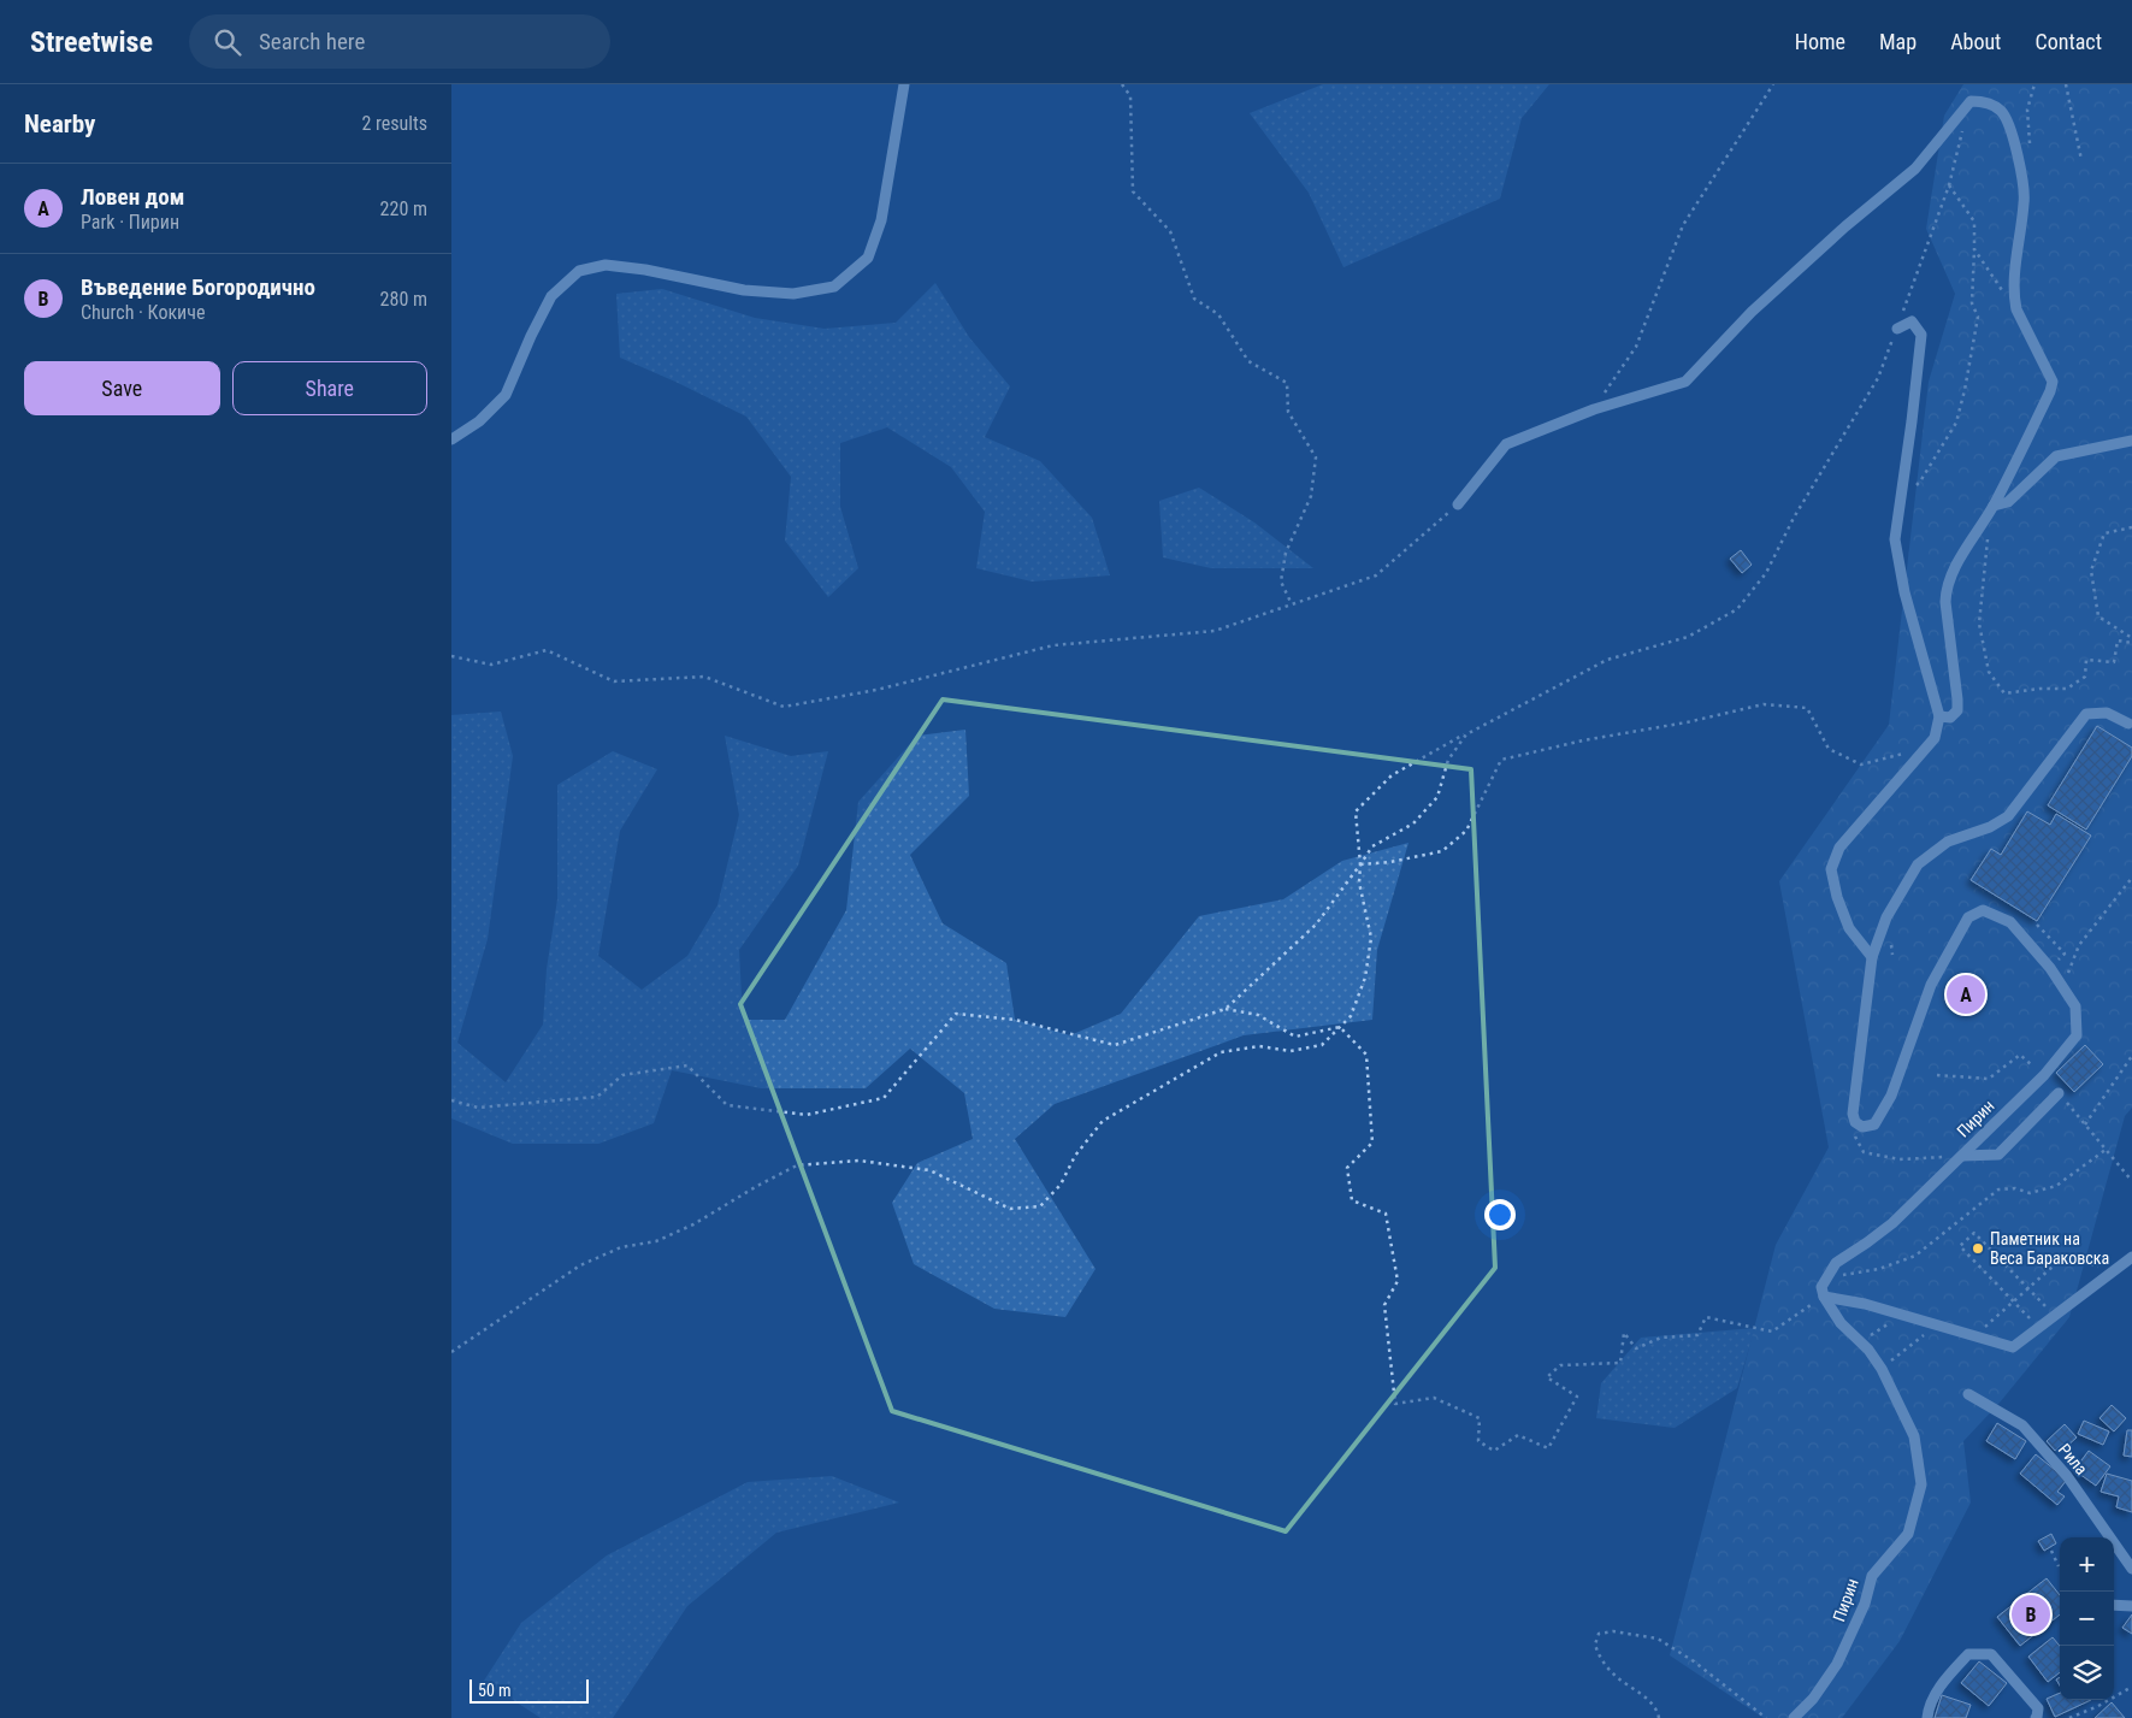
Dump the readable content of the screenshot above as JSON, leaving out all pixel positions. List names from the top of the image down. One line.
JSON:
{"streets":{"street":["Пирин","Рила"]},"places":["Паметник на Веса Бараковска"],"scale_bar":"50 m","page":{"header":"Streetwise","search":"Search here","nav":["Home","Map","About","Contact"],"heading":["Nearby","2 results"],"list":[{"mark":"A","name":"Ловен дом","note":"Park · Пирин","value":"220 m"},{"mark":"B","name":"Въведение Богородично","note":"Church · Кокиче","value":"280 m"}],"buttons":["Save","Share"],"pins":["A","B"],"map_buttons":["+","−"],"scale":"50 m"}}
